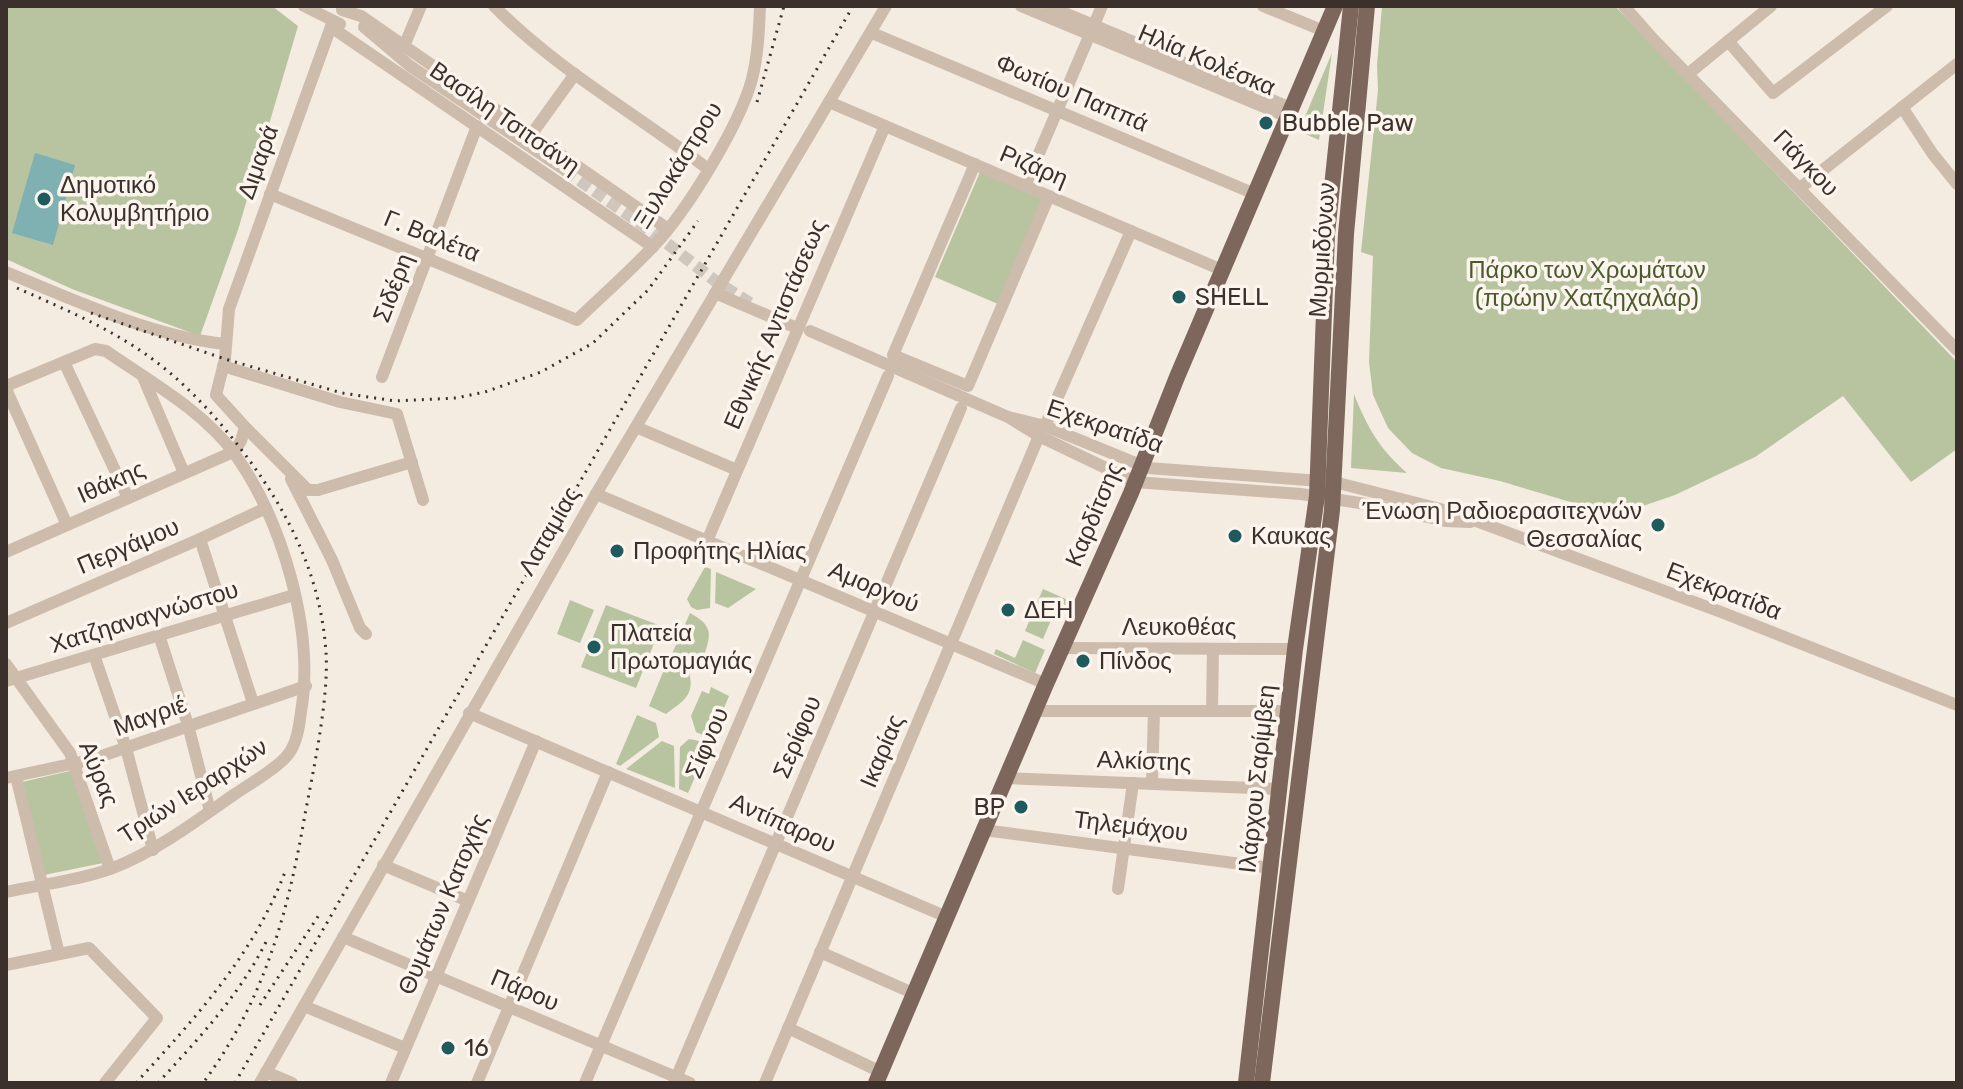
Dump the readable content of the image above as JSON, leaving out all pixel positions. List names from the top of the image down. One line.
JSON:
{"streets":{"main road":["Μυρμιδόνων","Καρδίτσης","Ιλάρχου Σαρίμβεη"],"street":["Ηλία Κολέσκα","Φωτίου Παππά","Βασίλη Τσιτσάνη","Διμαρά","Γιάγκου","Ξυλοκάστρου","Ριζάρη","Γ. Βαλέτα","Σιδέρη","Εθνικής Αντιστάσεως","Εχεκρατίδα","Ιθάκης","Λαταμίας","Περγάμου","Αμοργού","Χατζηαναγνώστου","Λευκοθέας","Μαγριέ","Σερίφου","Σίφνου","Ικαρίας","Αλκίστης","Αύρας","Τριών Ιεραρχών","Αντίπαρου","Τηλεμάχου","Θυμάτων Κατοχής","Πάρου"]},"crossings":[["Ηλία Κολέσκα","Καρδίτσης"],["Φωτίου Παππά","Καρδίτσης"],["Φωτίου Παππά","Λαταμίας"],["Βασίλη Τσιτσάνη","Διμαρά"],["Βασίλη Τσιτσάνη","Ξυλοκάστρου"],["Βασίλη Τσιτσάνη","Σιδέρη"],["Διμαρά","Γ. Βαλέτα"],["Ξυλοκάστρου","Γ. Βαλέτα"],["Ριζάρη","Εθνικής Αντιστάσεως"],["Ριζάρη","Καρδίτσης"],["Ριζάρη","Λαταμίας"],["Ριζάρη","Ικαρίας"],["Γ. Βαλέτα","Σιδέρη"],["Μυρμιδόνων","Εχεκρατίδα"],["Μυρμιδόνων","Ιλάρχου Σαρίμβεη"],["Εθνικής Αντιστάσεως","Εχεκρατίδα"],["Εθνικής Αντιστάσεως","Αμοργού"],["Εχεκρατίδα","Καρδίτσης"],["Εχεκρατίδα","Λαταμίας"],["Εχεκρατίδα","Ικαρίας"],["Εχεκρατίδα","Ιλάρχου Σαρίμβεη"],["Ιθάκης","Τριών Ιεραρχών"],["Καρδίτσης","Αμοργού"],["Καρδίτσης","Λευκοθέας"],["Καρδίτσης","Αλκίστης"],["Καρδίτσης","Αντίπαρου"],["Καρδίτσης","Τηλεμάχου"],["Λαταμίας","Αμοργού"],["Λαταμίας","Αντίπαρου"],["Λαταμίας","Πάρου"],["Περγάμου","Τριών Ιεραρχών"],["Αμοργού","Σερίφου"],["Αμοργού","Σίφνου"],["Αμοργού","Ικαρίας"],["Χατζηαναγνώστου","Αύρας"],["Χατζηαναγνώστου","Τριών Ιεραρχών"],["Λευκοθέας","Ιλάρχου Σαρίμβεη"],["Μαγριέ","Αύρας"],["Μαγριέ","Τριών Ιεραρχών"],["Σερίφου","Αντίπαρου"],["Σερίφου","Πάρου"],["Σίφνου","Αντίπαρου"],["Σίφνου","Πάρου"],["Ικαρίας","Αντίπαρου"],["Αλκίστης","Ιλάρχου Σαρίμβεη"],["Αύρας","Τριών Ιεραρχών"],["Ιλάρχου Σαρίμβεη","Τηλεμάχου"],["Αντίπαρου","Θυμάτων Κατοχής"],["Θυμάτων Κατοχής","Πάρου"]],"parks":["Πάρκο των Χρωμάτων (πρώην Χατζηχαλάρ)"],"places":["Bubble Paw","Δημοτικό Κολυμβητήριο","SHELL","Ένωση Ραδιοερασιτεχνών Θεσσαλίας","Καυκας","Προφήτης Ηλίας","ΔΕΗ","Πλατεία Πρωτομαγιάς","Πίνδος","BP","16"]}
